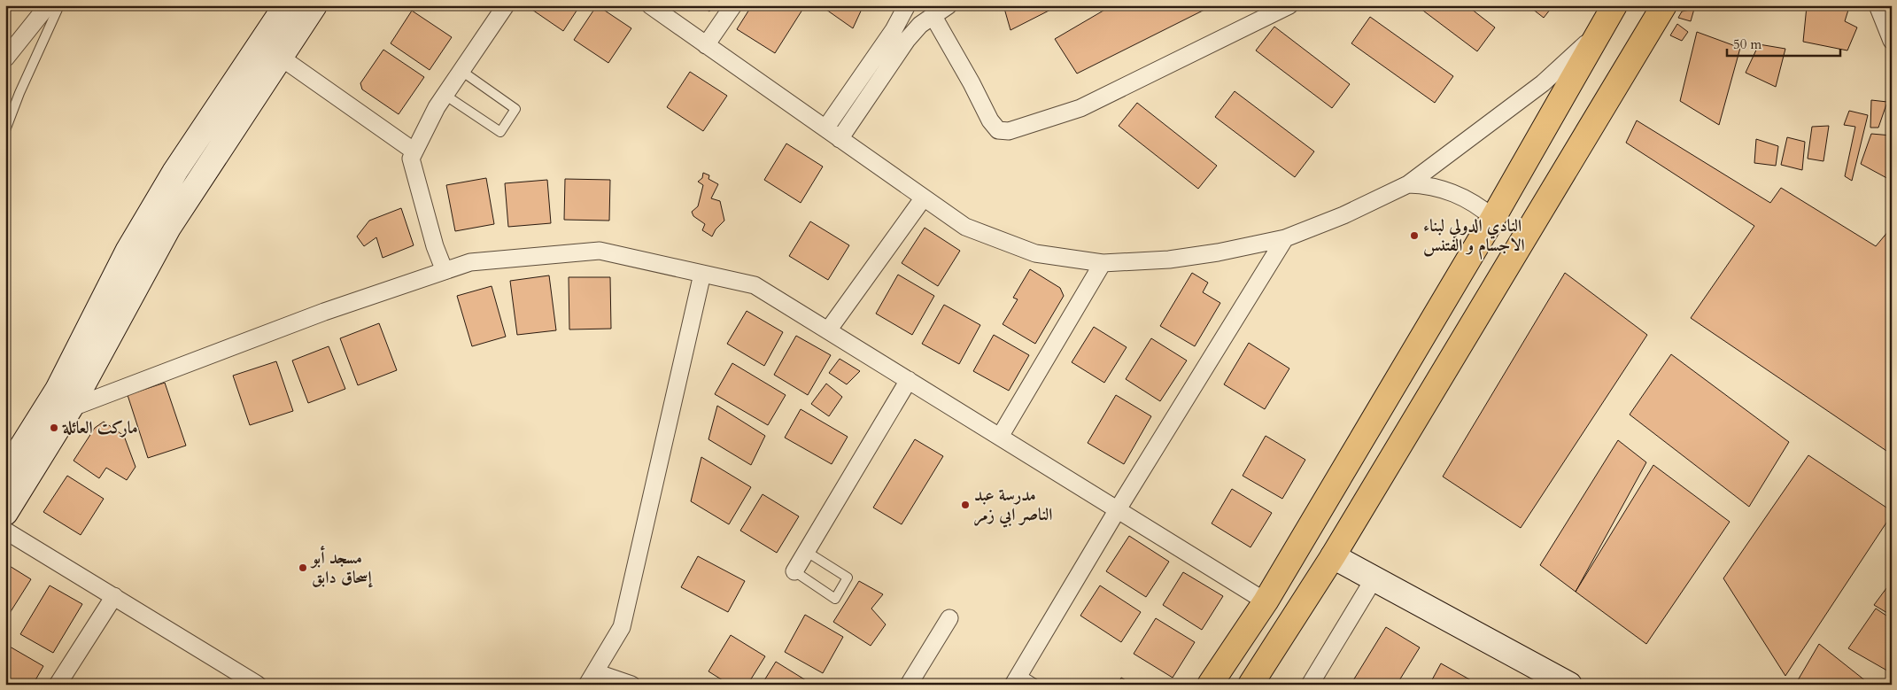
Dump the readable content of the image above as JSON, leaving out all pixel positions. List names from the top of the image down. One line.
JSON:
{"places":["النادي الدولي لبناء الاجسام و الفتنس","ماركت العائلة","مدرسة عبد الناصر ابي زمر","مسجد أبو إسحاق دابق"],"scale_bar":"50 m"}
